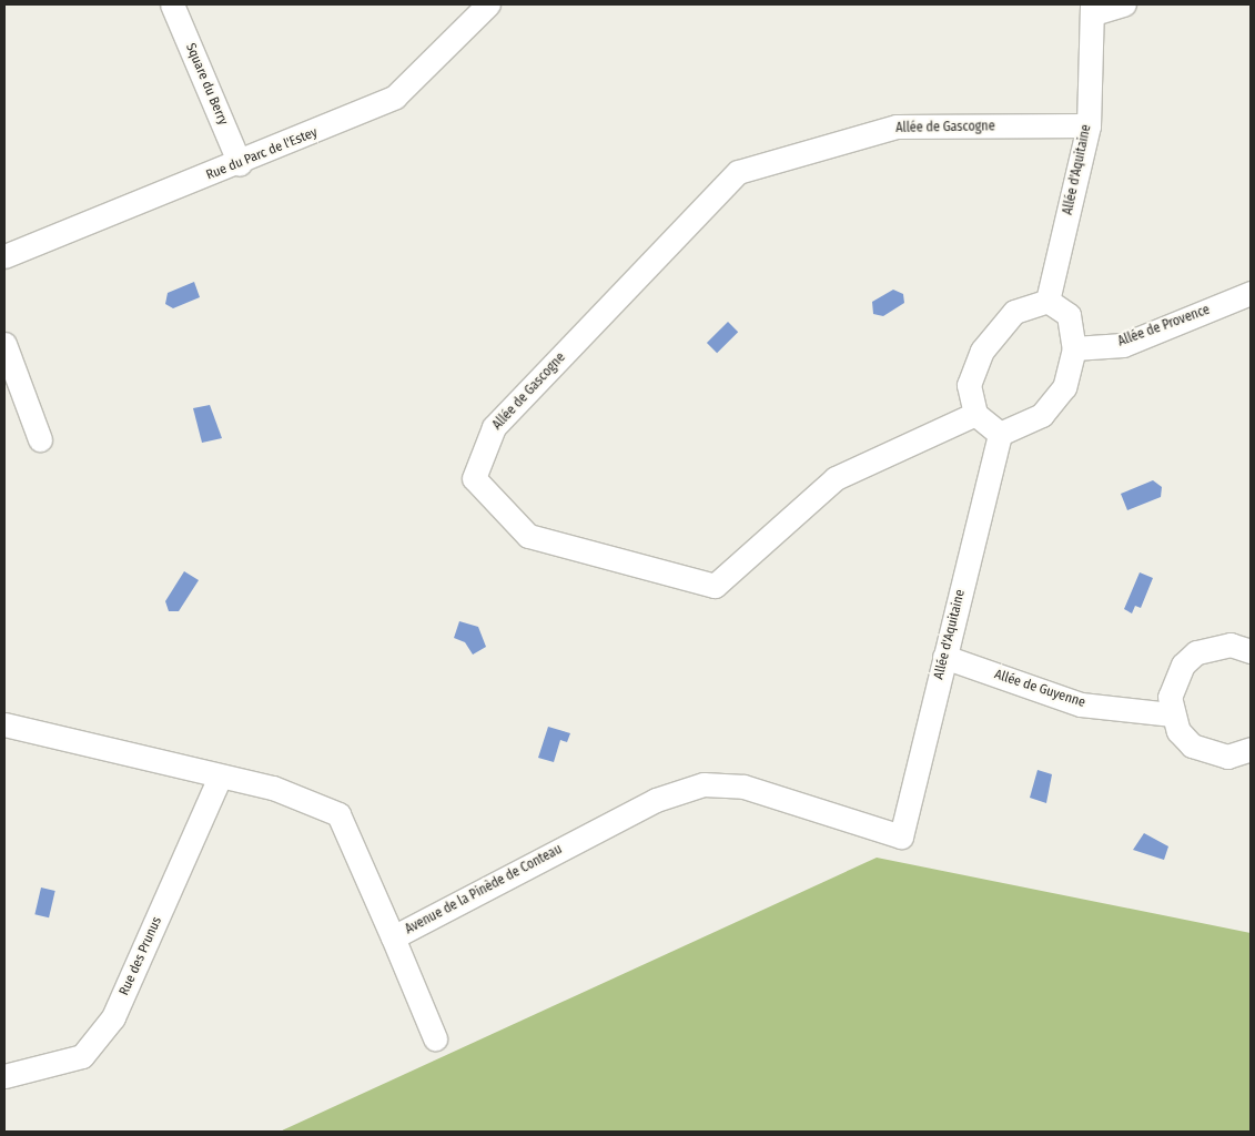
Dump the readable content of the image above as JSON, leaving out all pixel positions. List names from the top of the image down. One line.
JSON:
{"streets":{"street":["Square du Berry","Allée de Gascogne","Rue du Parc de l'Estey","Allée d'Aquitaine","Allée de Provence","Allée de Guyenne","Avenue de la Pinède de Conteau","Rue des Prunus"]},"crossings":[["Square du Berry","Rue du Parc de l'Estey"],["Allée de Gascogne","Allée d'Aquitaine"],["Allée de Gascogne","Allée de Provence"],["Allée d'Aquitaine","Allée de Provence"],["Allée d'Aquitaine","Allée de Guyenne"],["Allée d'Aquitaine","Avenue de la Pinède de Conteau"],["Avenue de la Pinède de Conteau","Rue des Prunus"]]}
